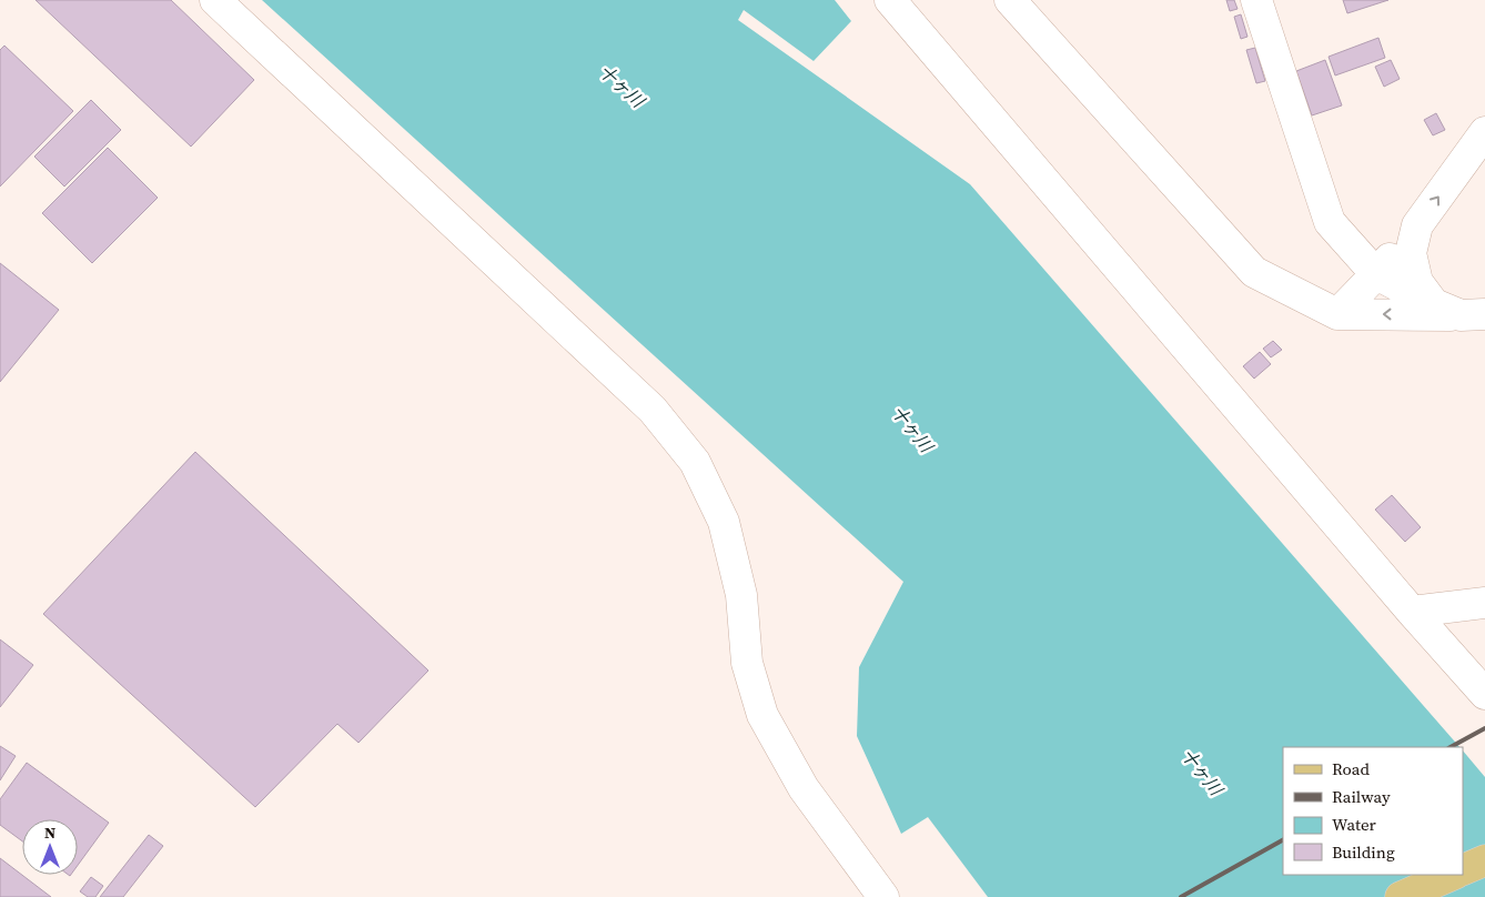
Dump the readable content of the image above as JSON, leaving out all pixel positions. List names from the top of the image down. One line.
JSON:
{"water":["十ヶ川"],"legend":["Road","Railway","Water","Building"],"north":"top"}
